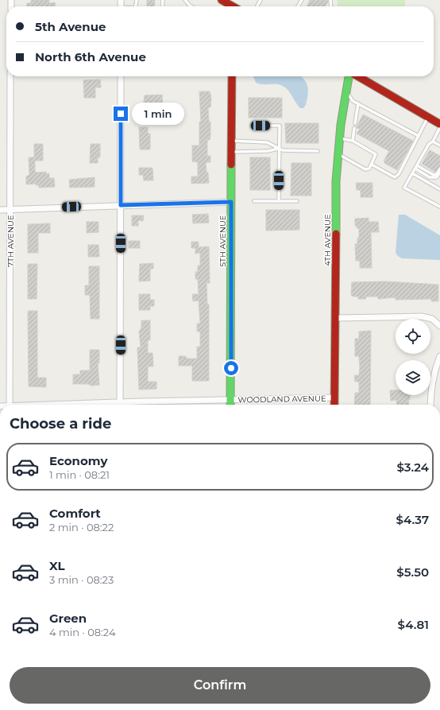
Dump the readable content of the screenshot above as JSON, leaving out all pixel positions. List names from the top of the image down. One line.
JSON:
{"streets":{"street":["4TH AVENUE","7TH AVENUE","5TH AVENUE","WOODLAND AVENUE"]},"crossings":[["4TH AVENUE","WOODLAND AVENUE"],["5TH AVENUE","WOODLAND AVENUE"]],"page":{"banner":["5th Avenue","North 6th Avenue"],"bubble":"1 min","heading":"Choose a ride","list":[{"name":"Economy","note":"1 min · 08:21","value":"$3.24"},{"name":"Comfort","note":"2 min · 08:22","value":"$4.37"},{"name":"XL","note":"3 min · 08:23","value":"$5.50"},{"name":"Green","note":"4 min · 08:24","value":"$4.81"}],"buttons":"Confirm"}}
